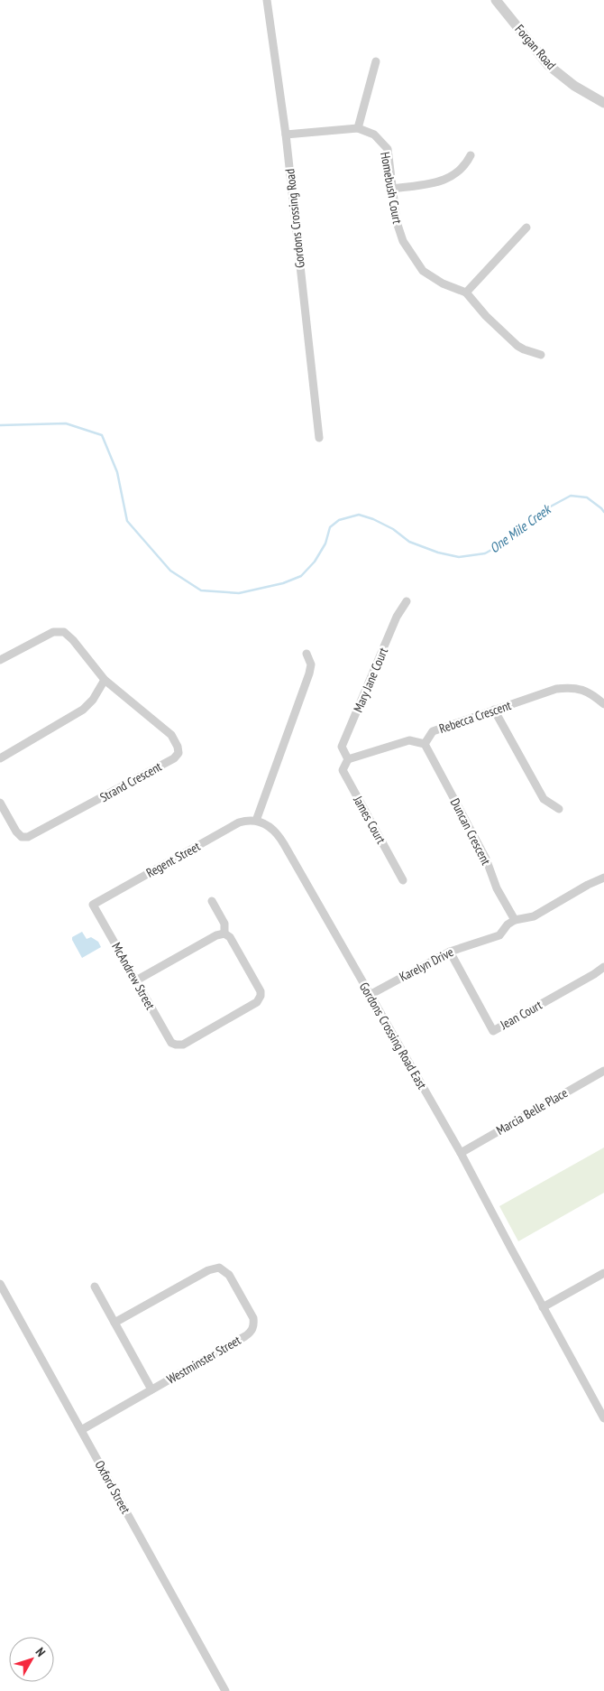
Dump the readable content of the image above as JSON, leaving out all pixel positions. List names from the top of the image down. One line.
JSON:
{"streets":{"street":["Forgan Road","Homebush Court","Gordons Crossing Road","Mary Jane Court","Rebecca Crescent","Strand Crescent","James Court","Duncan Crescent","Regent Street","Karelyn Drive","McAndrew Street","Jean Court","Gordons Crossing Road East","Marcia Belle Place","Westminster Street","Oxford Street"]},"crossings":[["Mary Jane Court","James Court"],["Rebecca Crescent","Duncan Crescent"],["Duncan Crescent","Karelyn Drive"],["Regent Street","McAndrew Street"],["Regent Street","Gordons Crossing Road East"],["Karelyn Drive","Jean Court"],["Karelyn Drive","Gordons Crossing Road East"],["Gordons Crossing Road East","Marcia Belle Place"],["Westminster Street","Oxford Street"]],"water":["One Mile Creek"],"north":"top right"}
